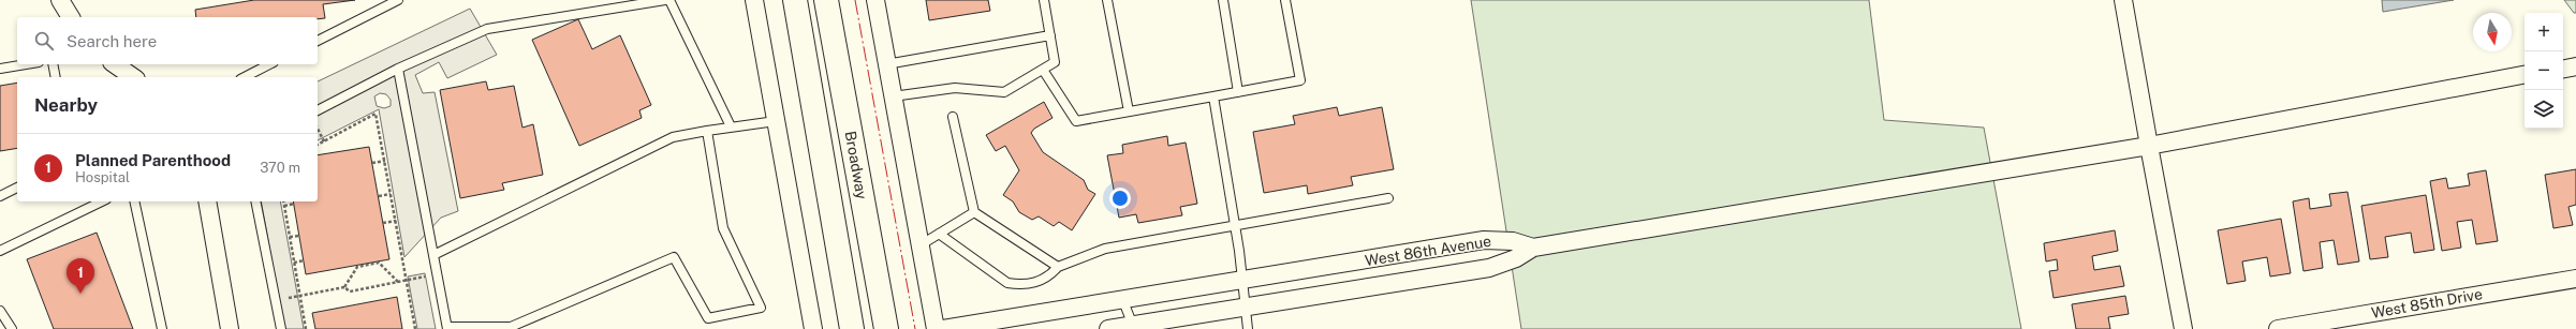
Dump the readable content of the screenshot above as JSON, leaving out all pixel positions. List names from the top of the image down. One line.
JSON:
{"streets":{"main road":["Broadway"],"street":["West 86th Avenue","West 85th Drive"]},"north":"bottom","page":{"map_buttons":["+","−"],"search":"Search here","heading":"Nearby","list":[{"mark":"1","name":"Planned Parenthood","note":"Hospital","value":"370 m"}],"pins":"1"}}
